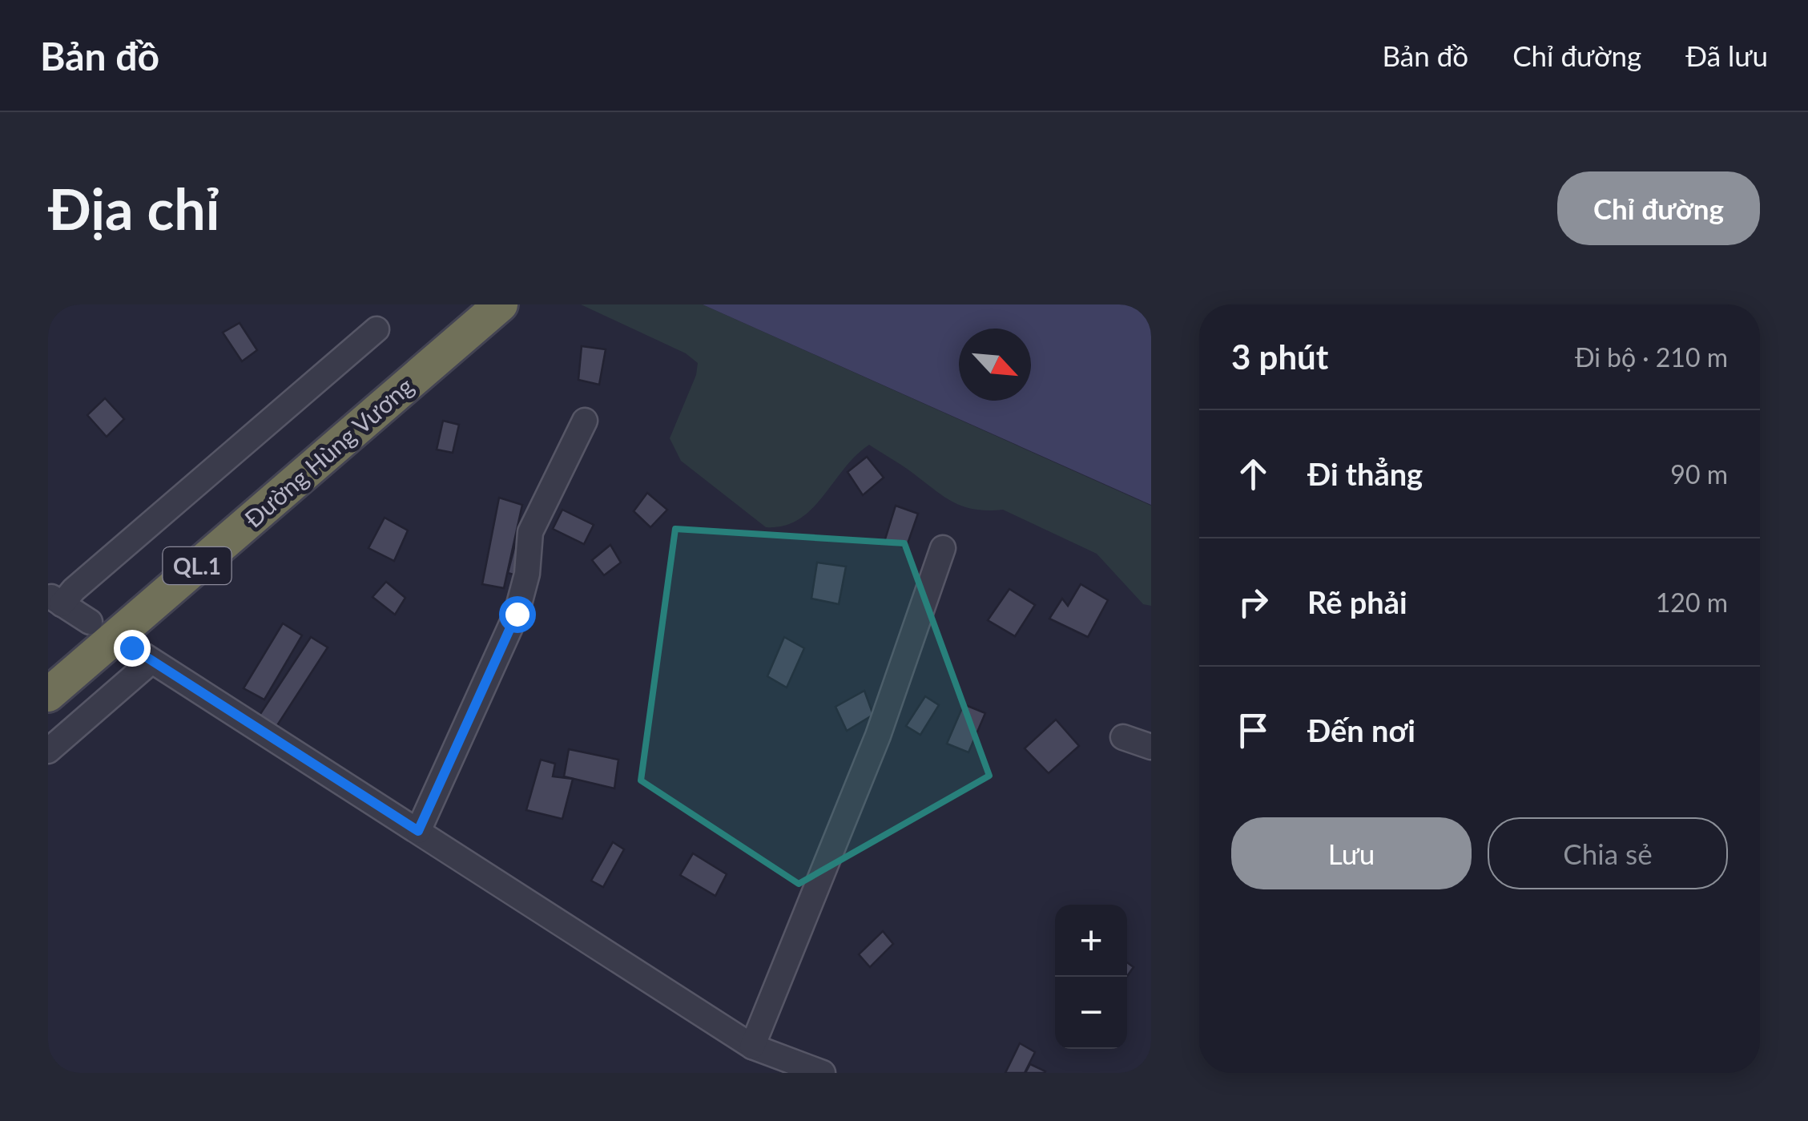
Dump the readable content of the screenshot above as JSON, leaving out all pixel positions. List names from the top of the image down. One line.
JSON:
{"streets":{"highway":["Đường Hùng Vương","QL.1"]},"north":"bottom right","page":{"header":"Bản đồ","nav":["Bản đồ","Chỉ đường","Đã lưu"],"buttons":["Chỉ đường",["Lưu","Chia sẻ"]],"title":"Địa chỉ","heading":["3 phút","Đi bộ · 210 m"],"list":[["Đi thẳng","90 m"],["Rẽ phải","120 m"],"Đến nơi"],"map_buttons":["+","−"]}}
